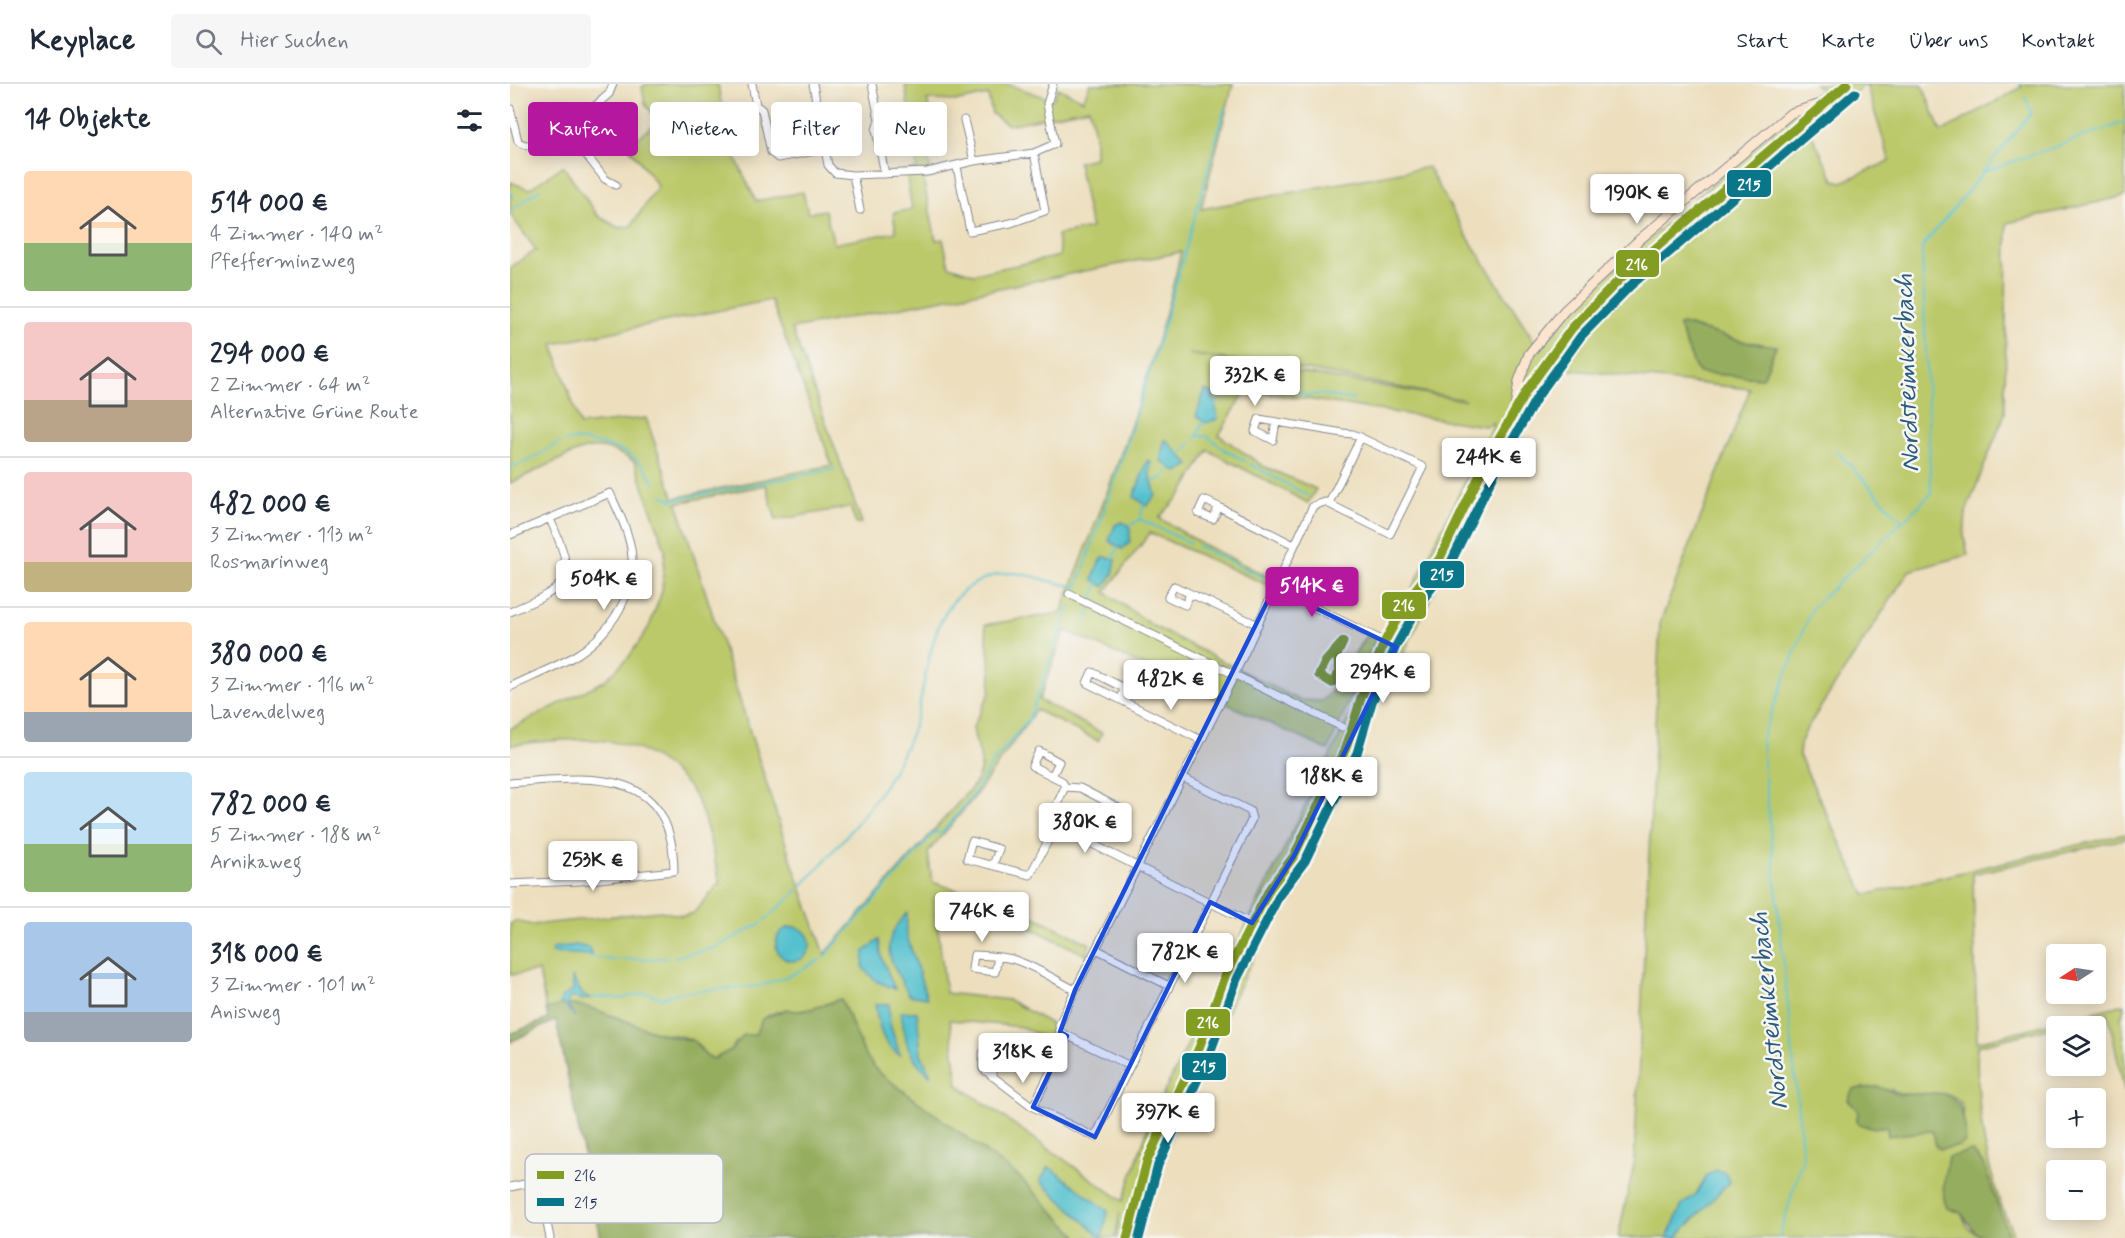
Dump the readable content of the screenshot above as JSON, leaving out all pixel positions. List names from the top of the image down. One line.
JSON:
{"water":["Nordsteimkerbach"],"lines":["transit line 216","transit line 215"],"legend":["216","215"],"north":"left","page":{"header":"Keyplace","search":"Hier suchen","nav":["Start","Karte","Über uns","Kontakt"],"heading":"14 Objekte","chip":["Kaufen","Mieten","Filter","Neu"],"list":[{"name":"514 000 €","note":"4 Zimmer · 140 m² · Pfefferminzweg"},{"name":"294 000 €","note":"2 Zimmer · 64 m² · Alternative Grüne Route"},{"name":"482 000 €","note":"3 Zimmer · 113 m² · Rosmarinweg"},{"name":"380 000 €","note":"3 Zimmer · 116 m² · Lavendelweg"},{"name":"782 000 €","note":"5 Zimmer · 188 m² · Arnikaweg"},{"name":"318 000 €","note":"3 Zimmer · 101 m² · Anisweg"}],"price":["190K €","332K €","244K €","504K €","514K €","294K €","482K €","188K €","380K €","253K €","746K €","782K €","318K €","397K €"],"map_buttons":["+","−"]}}
